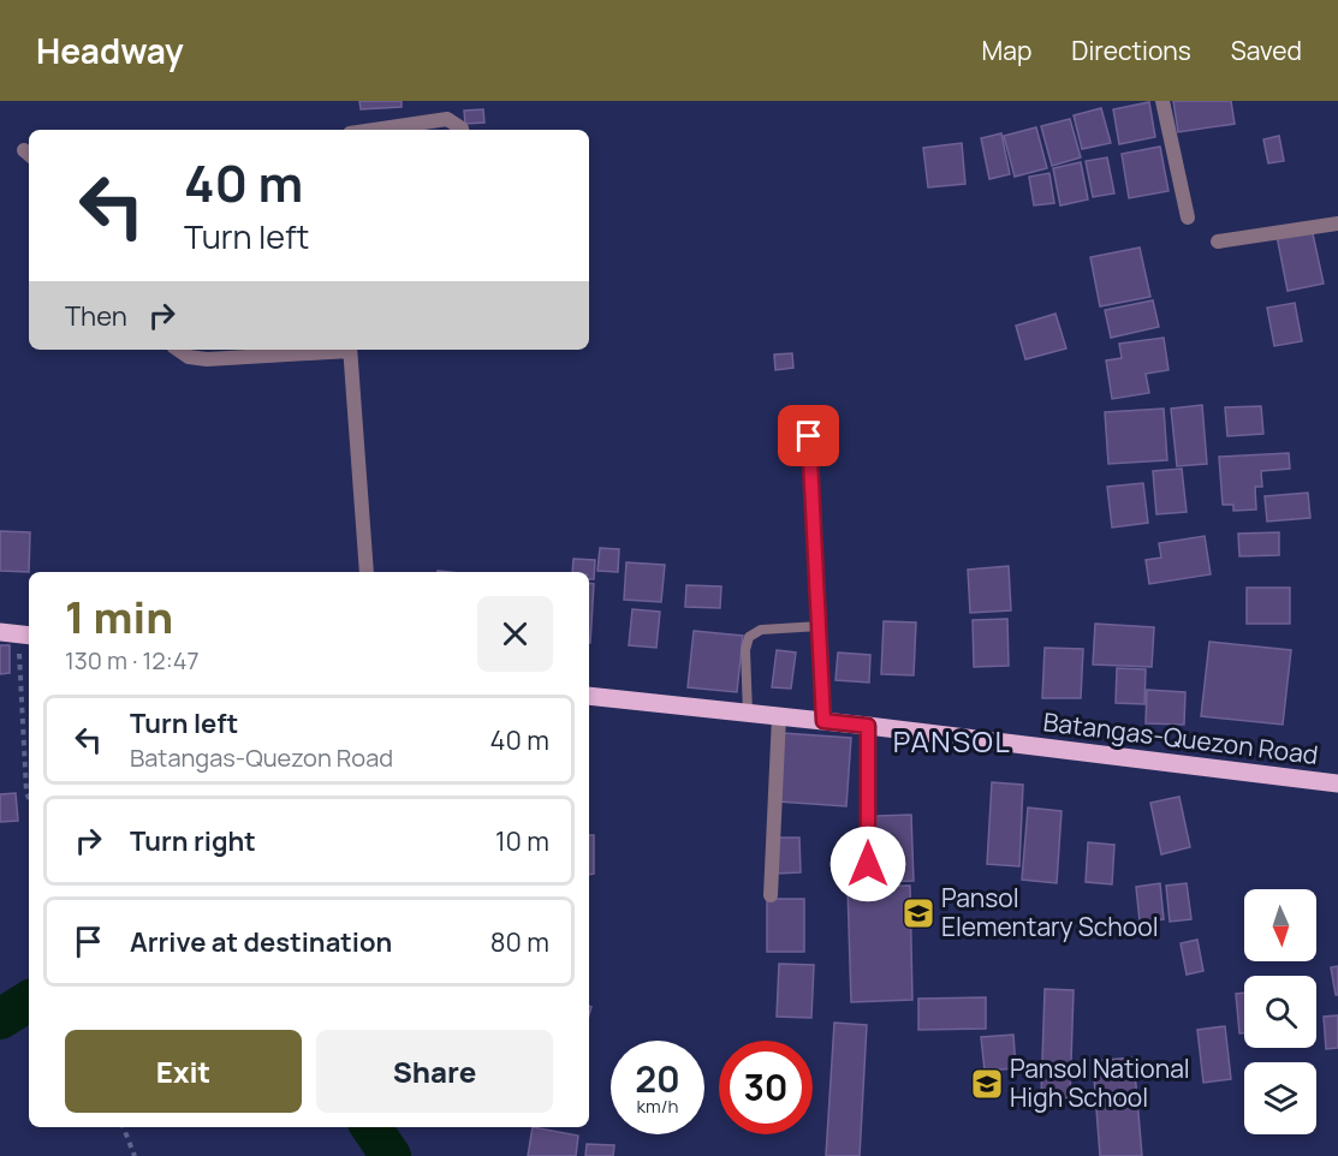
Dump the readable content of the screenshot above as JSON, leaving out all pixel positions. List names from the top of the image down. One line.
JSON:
{"streets":{"main road":["Batangas-Quezon Road"]},"districts":["PANSOL"],"places":{"school or university":["Pansol Elementary School","Pansol National High School"]},"north":"bottom","page":{"header":"Headway","nav":["Map","Directions","Saved"],"turn":["40 m","Turn left"],"then":"Then","heading":["1 min","130 m · 12:47"],"list":[{"name":"Turn left","note":"Batangas-Quezon Road","value":"40 m"},{"name":"Turn right","value":"10 m"},{"name":"Arrive at destination","value":"80 m"}],"buttons":["Exit","Share"],"speed":"20 km/h","limit":"30"}}
